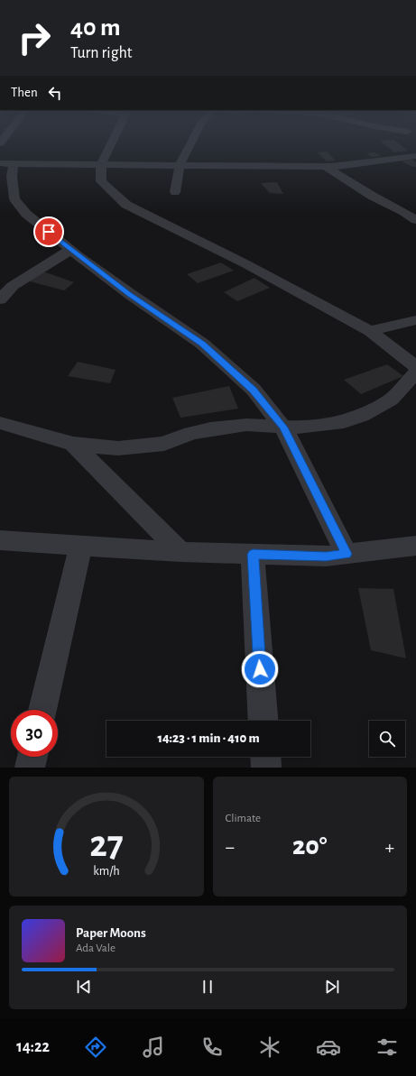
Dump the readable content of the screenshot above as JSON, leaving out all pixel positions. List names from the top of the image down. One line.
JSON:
{"page":{"turn":["40 m","Turn right"],"then":"Then","limit":"30","trip":"14:23 · 1 min · 410 m","tile":"Climate","heat":["−","20°","+"],"song":["Paper Moons","Ada Vale"],"tabs":"14:22","gauge":["27","km/h"]}}
